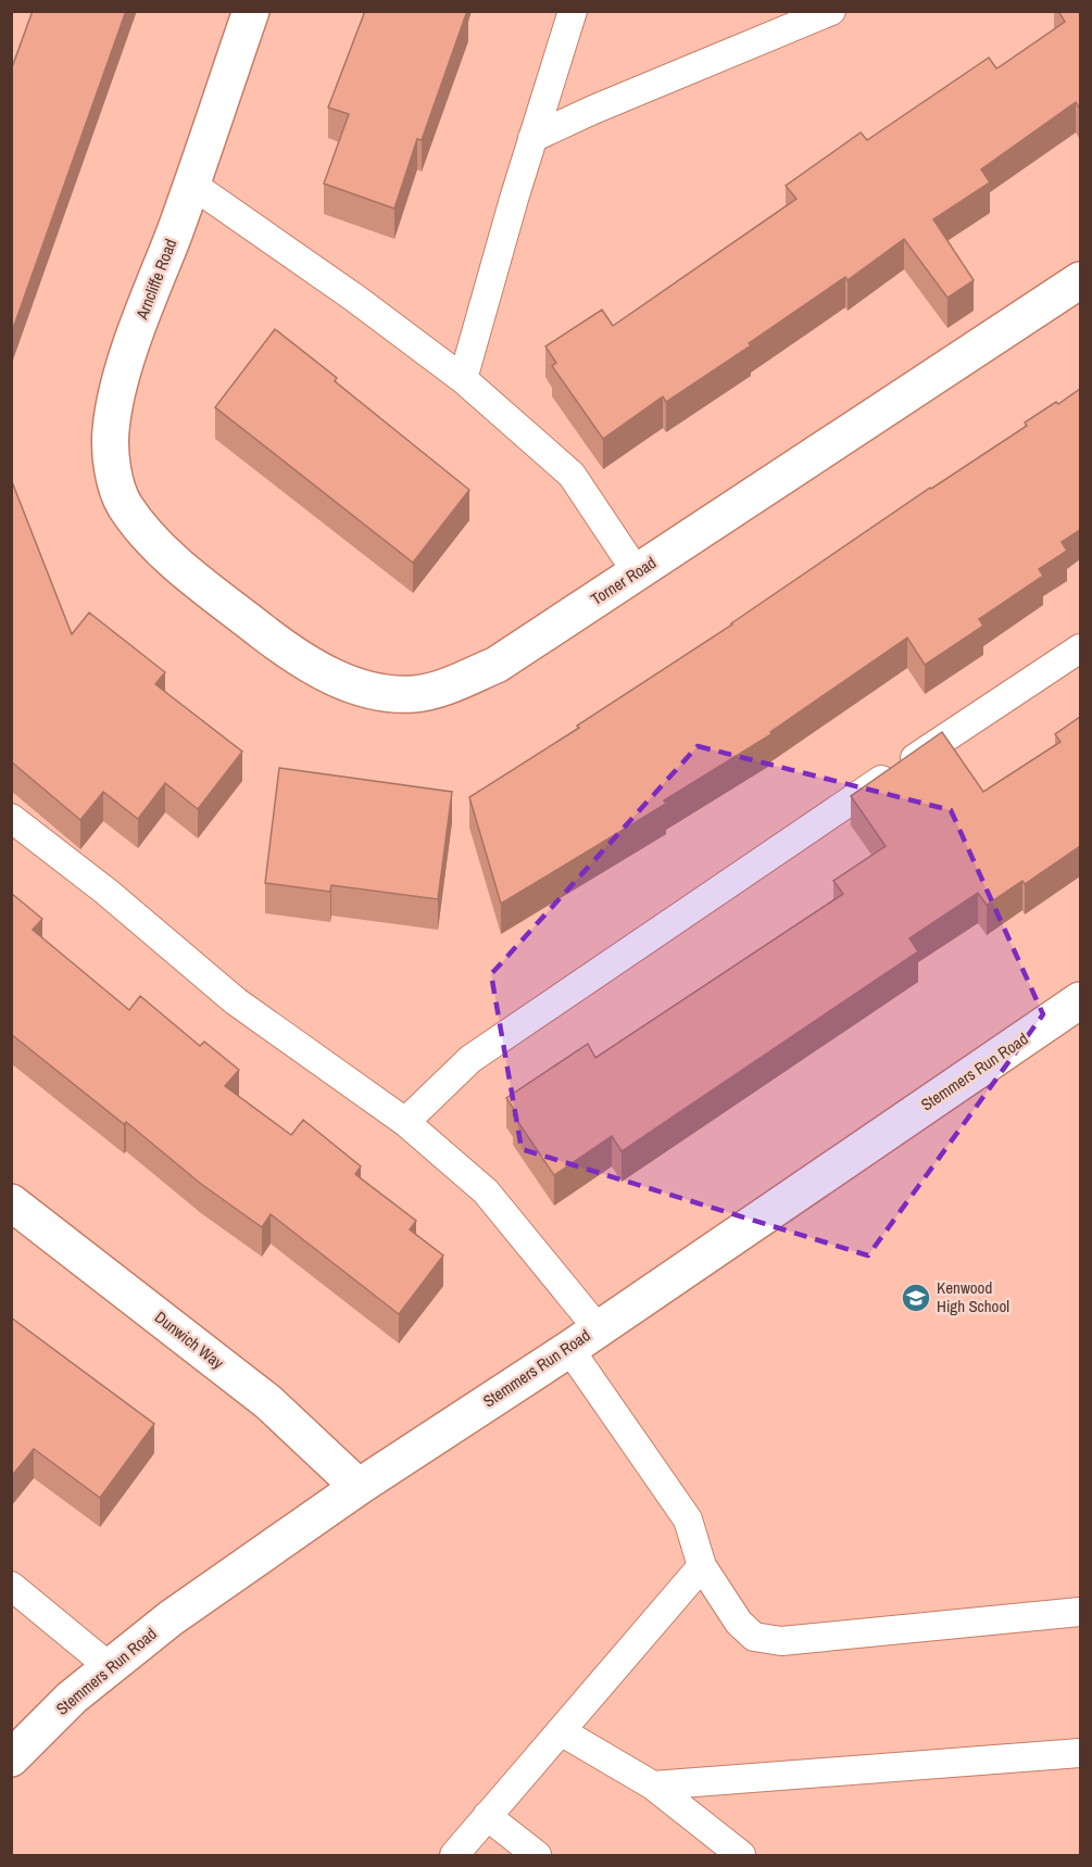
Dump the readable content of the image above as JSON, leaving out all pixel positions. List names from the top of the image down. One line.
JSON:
{"streets":{"street":["Arncliffe Road","Torner Road","Stemmers Run Road","Dunwich Way"]},"crossings":[["Arncliffe Road","Torner Road"],["Stemmers Run Road","Dunwich Way"]],"places":{"school or university":["Kenwood High School"]}}
